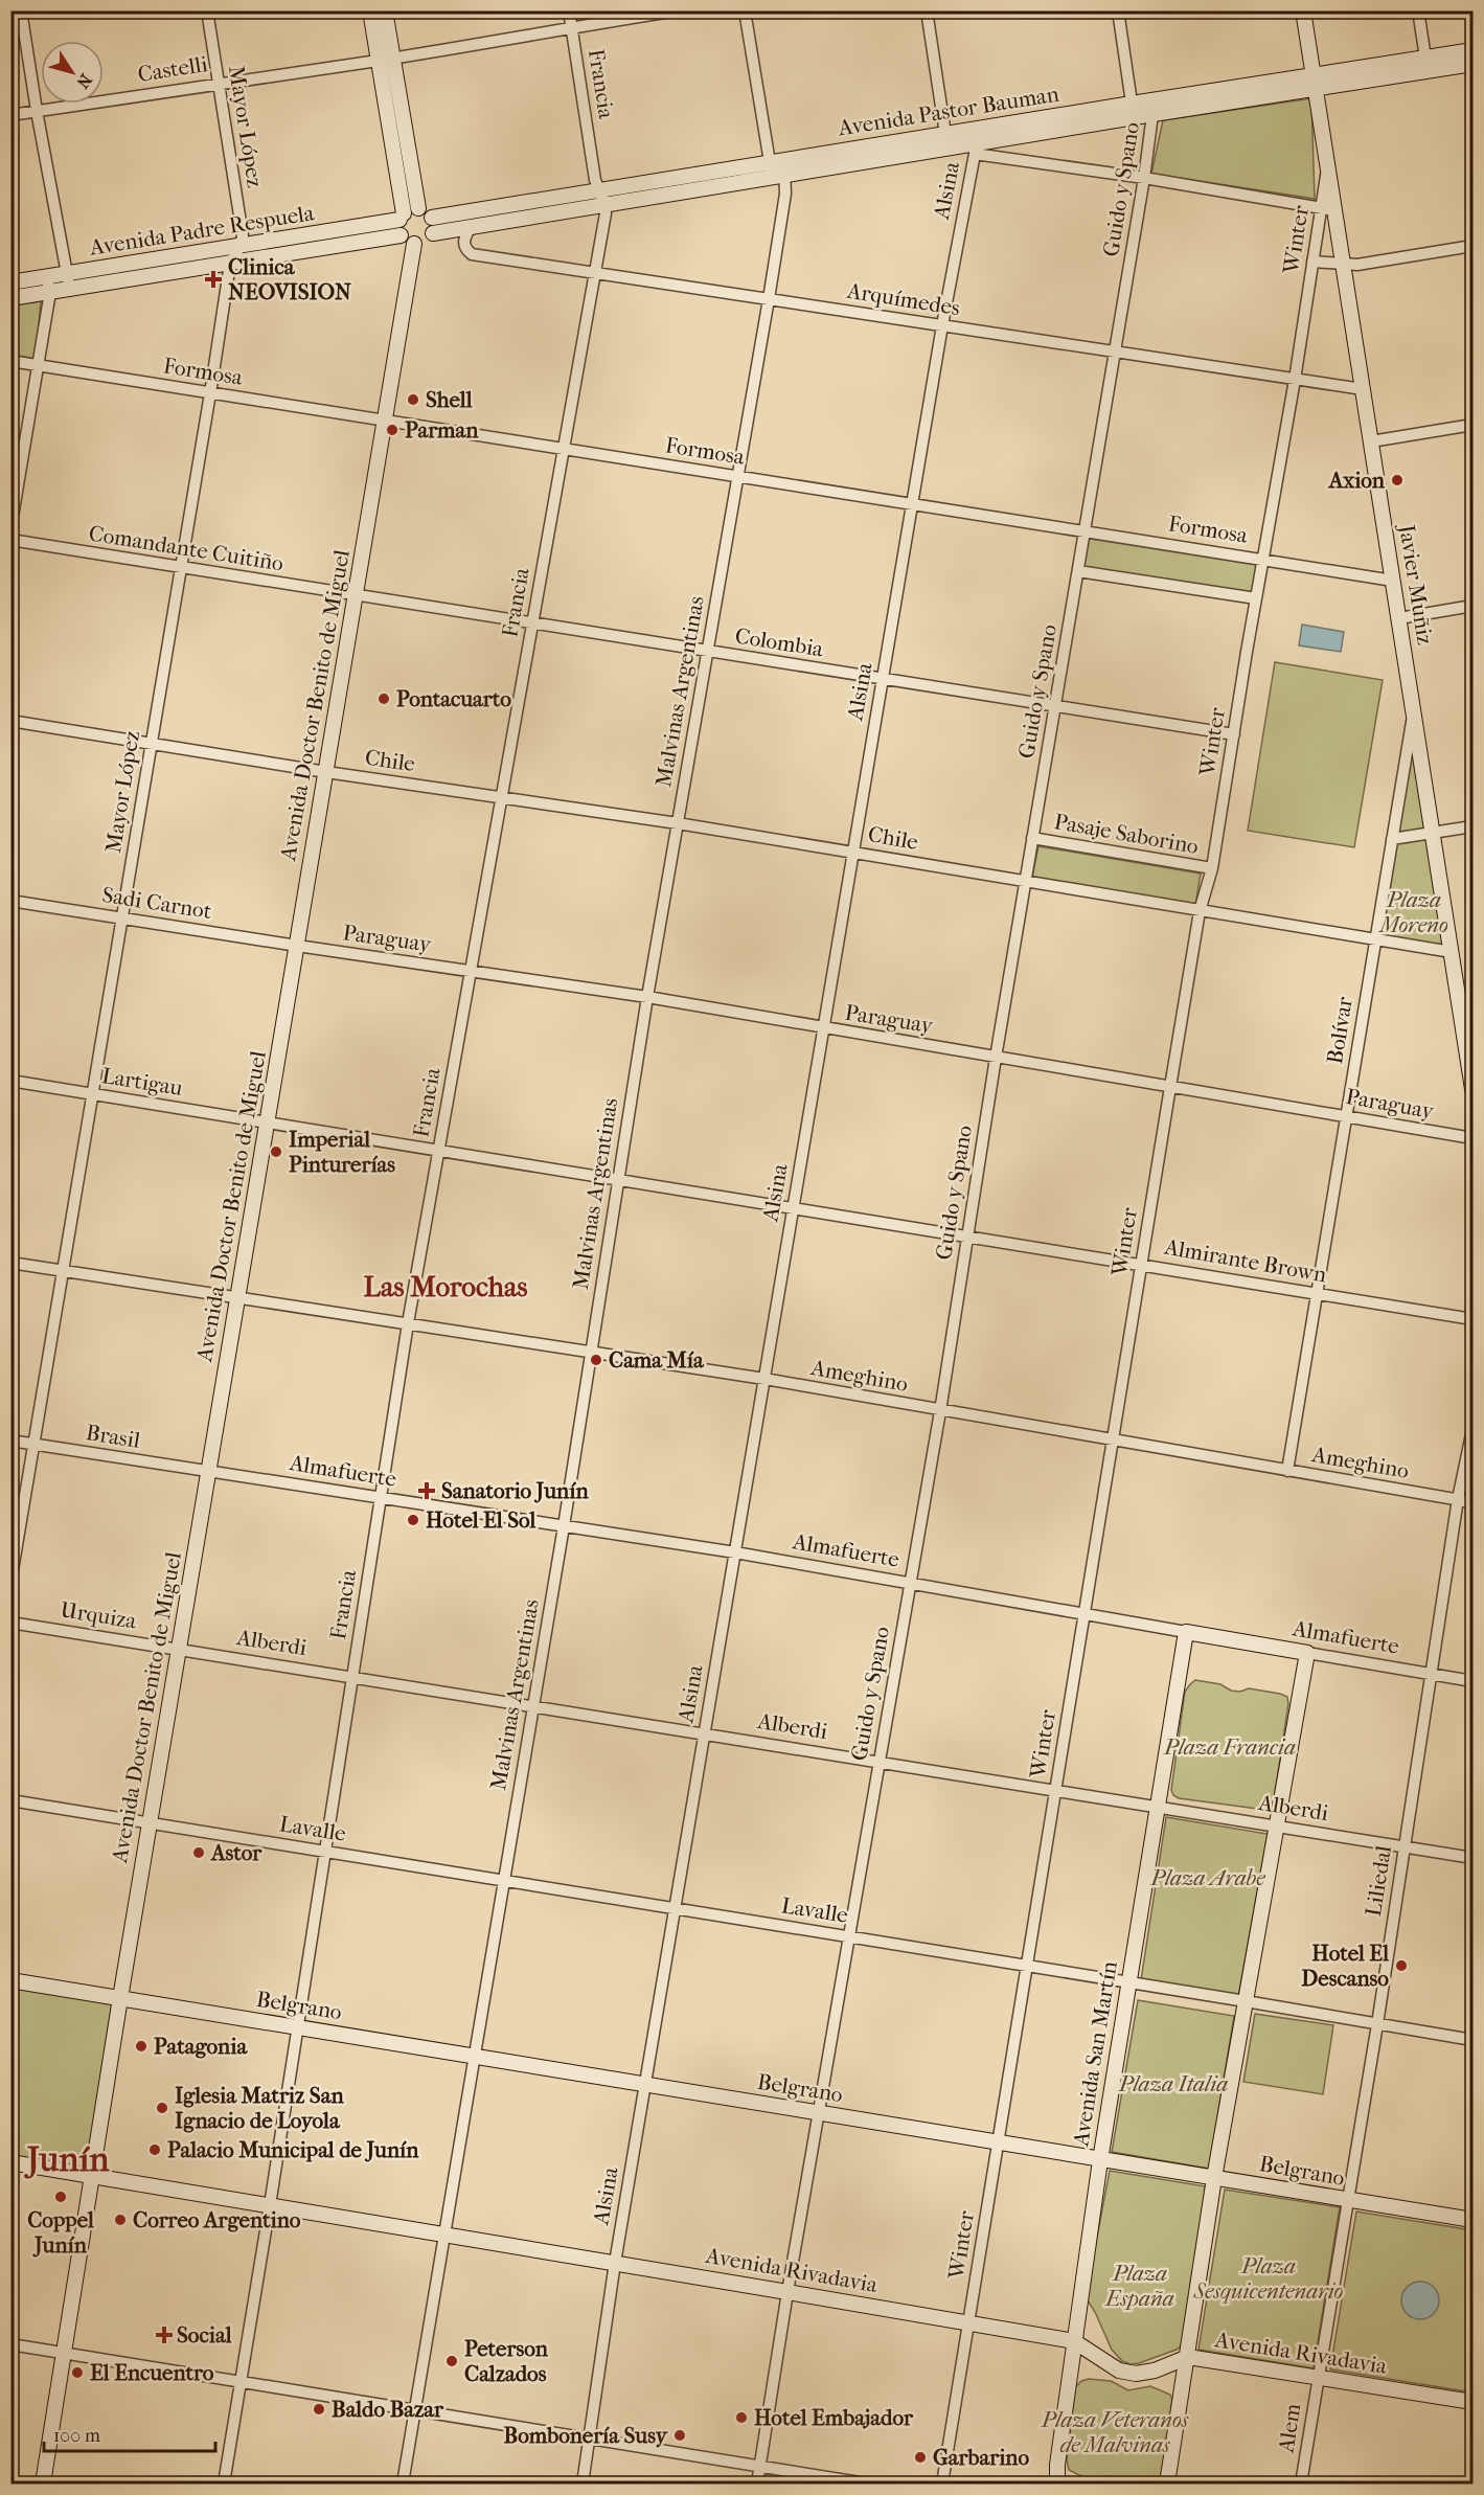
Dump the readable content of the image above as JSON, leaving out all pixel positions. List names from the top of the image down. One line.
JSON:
{"streets":{"main road":["Avenida Pastor Bauman","Avenida Padre Respuela","Javier Muñiz","Avenida Doctor Benito de Miguel","Almafuerte","Belgrano","Avenida San Martín","Avenida Rivadavia"],"street":["Castelli","Francia","Mayor López","Guido y Spano","Alsina","Winter","Arquímedes","Formosa","Comandante Cuitiño","Colombia","Malvinas Argentinas","Chile","Pasaje Saborino","Sadi Carnot","Paraguay","Bolívar","Lartigau","Almirante Brown","Ameghino","Brasil","Urquiza","Alberdi","Lavalle","Liliedal","Alem"]},"crossings":[["Castelli","Francia"],["Castelli","Mayor López"],["Francia","Avenida Pastor Bauman"],["Francia","Arquímedes"],["Francia","Formosa"],["Francia","Colombia"],["Francia","Chile"],["Francia","Paraguay"],["Francia","Almirante Brown"],["Francia","Ameghino"],["Francia","Almafuerte"],["Francia","Alberdi"],["Francia","Lavalle"],["Francia","Belgrano"],["Francia","Avenida Rivadavia"],["Avenida Pastor Bauman","Guido y Spano"],["Avenida Pastor Bauman","Alsina"],["Avenida Pastor Bauman","Avenida Padre Respuela"],["Avenida Pastor Bauman","Arquímedes"],["Avenida Pastor Bauman","Javier Muñiz"],["Avenida Pastor Bauman","Malvinas Argentinas"],["Avenida Pastor Bauman","Avenida Doctor Benito de Miguel"],["Mayor López","Avenida Padre Respuela"],["Mayor López","Formosa"],["Mayor López","Comandante Cuitiño"],["Mayor López","Chile"],["Mayor López","Sadi Carnot"],["Mayor López","Lartigau"],["Mayor López","Ameghino"],["Mayor López","Brasil"],["Guido y Spano","Arquímedes"],["Guido y Spano","Formosa"],["Guido y Spano","Colombia"],["Guido y Spano","Chile"],["Guido y Spano","Pasaje Saborino"],["Guido y Spano","Paraguay"],["Guido y Spano","Almirante Brown"],["Guido y Spano","Ameghino"],["Guido y Spano","Almafuerte"],["Guido y Spano","Alberdi"],["Guido y Spano","Lavalle"],["Guido y Spano","Belgrano"],["Guido y Spano","Avenida Rivadavia"],["Alsina","Arquímedes"],["Alsina","Formosa"],["Alsina","Colombia"],["Alsina","Chile"],["Alsina","Paraguay"],["Alsina","Almirante Brown"],["Alsina","Ameghino"],["Alsina","Almafuerte"],["Alsina","Alberdi"],["Alsina","Lavalle"],["Alsina","Belgrano"],["Alsina","Avenida Rivadavia"],["Avenida Padre Respuela","Avenida Doctor Benito de Miguel"],["Winter","Arquímedes"],["Winter","Formosa"],["Winter","Javier Muñiz"],["Winter","Colombia"],["Winter","Chile"],["Winter","Pasaje Saborino"],["Winter","Paraguay"],["Winter","Almirante Brown"],["Winter","Ameghino"],["Winter","Almafuerte"],["Winter","Alberdi"],["Winter","Lavalle"],["Winter","Belgrano"],["Winter","Avenida Rivadavia"],["Arquímedes","Javier Muñiz"],["Arquímedes","Malvinas Argentinas"],["Formosa","Javier Muñiz"],["Formosa","Malvinas Argentinas"],["Formosa","Avenida Doctor Benito de Miguel"],["Comandante Cuitiño","Colombia"],["Comandante Cuitiño","Avenida Doctor Benito de Miguel"],["Javier Muñiz","Chile"],["Javier Muñiz","Bolívar"],["Colombia","Malvinas Argentinas"],["Colombia","Avenida Doctor Benito de Miguel"],["Malvinas Argentinas","Chile"],["Malvinas Argentinas","Paraguay"],["Malvinas Argentinas","Almirante Brown"],["Malvinas Argentinas","Ameghino"],["Malvinas Argentinas","Almafuerte"],["Malvinas Argentinas","Alberdi"],["Malvinas Argentinas","Lavalle"],["Malvinas Argentinas","Belgrano"],["Malvinas Argentinas","Avenida Rivadavia"],["Avenida Doctor Benito de Miguel","Chile"],["Avenida Doctor Benito de Miguel","Sadi Carnot"],["Avenida Doctor Benito de Miguel","Paraguay"],["Avenida Doctor Benito de Miguel","Lartigau"],["Avenida Doctor Benito de Miguel","Almirante Brown"],["Avenida Doctor Benito de Miguel","Ameghino"],["Avenida Doctor Benito de Miguel","Brasil"],["Avenida Doctor Benito de Miguel","Almafuerte"],["Avenida Doctor Benito de Miguel","Urquiza"],["Avenida Doctor Benito de Miguel","Alberdi"],["Avenida Doctor Benito de Miguel","Lavalle"],["Avenida Doctor Benito de Miguel","Belgrano"],["Avenida Doctor Benito de Miguel","Avenida Rivadavia"],["Chile","Bolívar"],["Sadi Carnot","Paraguay"],["Paraguay","Bolívar"],["Bolívar","Almirante Brown"],["Bolívar","Ameghino"],["Lartigau","Almirante Brown"],["Ameghino","Liliedal"],["Brasil","Almafuerte"],["Almafuerte","Liliedal"],["Almafuerte","Avenida San Martín"],["Urquiza","Alberdi"],["Alberdi","Liliedal"],["Alberdi","Avenida San Martín"],["Lavalle","Liliedal"],["Lavalle","Avenida San Martín"],["Liliedal","Belgrano"],["Liliedal","Avenida Rivadavia"],["Liliedal","Alem"],["Belgrano","Avenida San Martín"],["Avenida San Martín","Avenida Rivadavia"],["Avenida Rivadavia","Alem"]],"districts":["Las Morochas","Junín"],"parks":["Plaza Moreno","Plaza Francia","Plaza Arabe","Plaza Italia","Plaza Sesquicentenario","Plaza España","Plaza Veteranos de Malvinas"],"places":{"health":["Clinica NEOVISION","Sanatorio Junín","Social"],"other":["Shell","Parman","Axion","Pontacuarto","Imperial Pinturerías","Cama Mía","Hotel El Sol","Astor","Hotel El Descanso","Patagonia","Iglesia Matriz San Ignacio de Loyola","Palacio Municipal de Junín","Coppel Junín","Correo Argentino","Peterson Calzados","El Encuentro","Baldo Bazar","Hotel Embajador","Bombonería Susy","Garbarino"]},"scale_bar":"100 m","north":"bottom right"}
